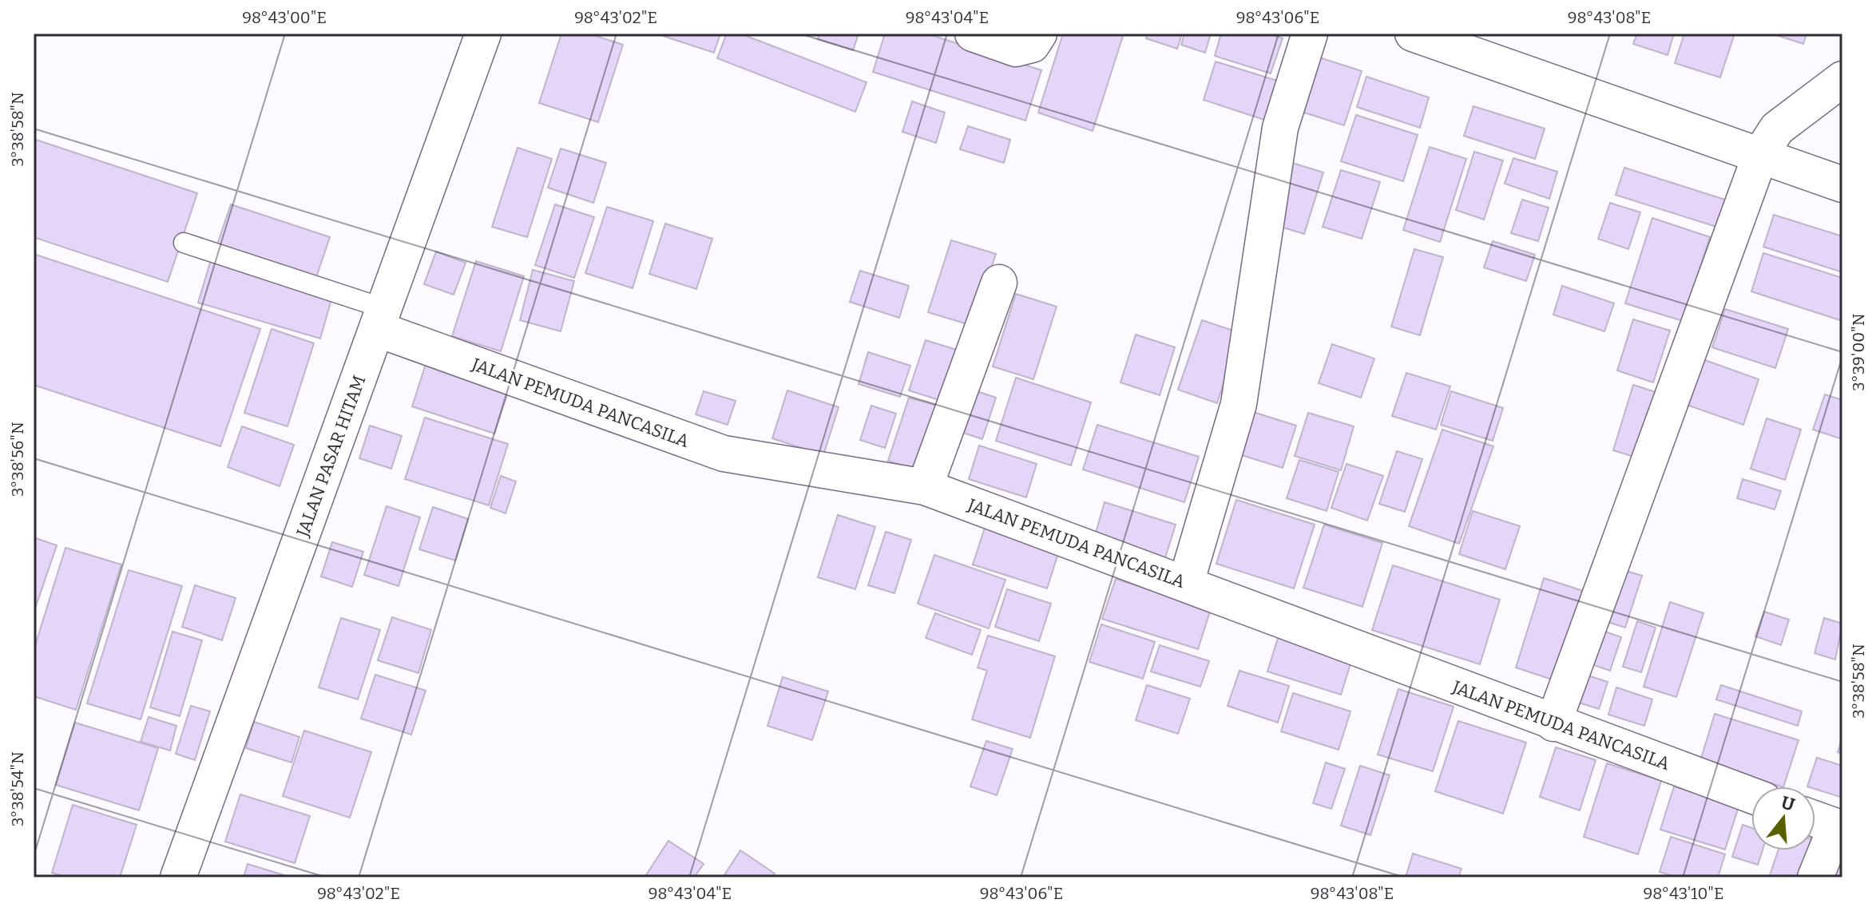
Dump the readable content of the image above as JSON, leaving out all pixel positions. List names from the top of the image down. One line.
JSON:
{"streets":{"street":["JALAN PEMUDA PANCASILA","JALAN PASAR HITAM"]},"crossings":[["JALAN PEMUDA PANCASILA","JALAN PASAR HITAM"]],"north":"top","coordinates":["98°43'00\"E","98°43'02\"E","98°43'04\"E","98°43'06\"E","98°43'08\"E","3°38'58\"N","3°39'00\"N","3°38'56\"N","3°38'54\"N","98°43'10\"E"]}
